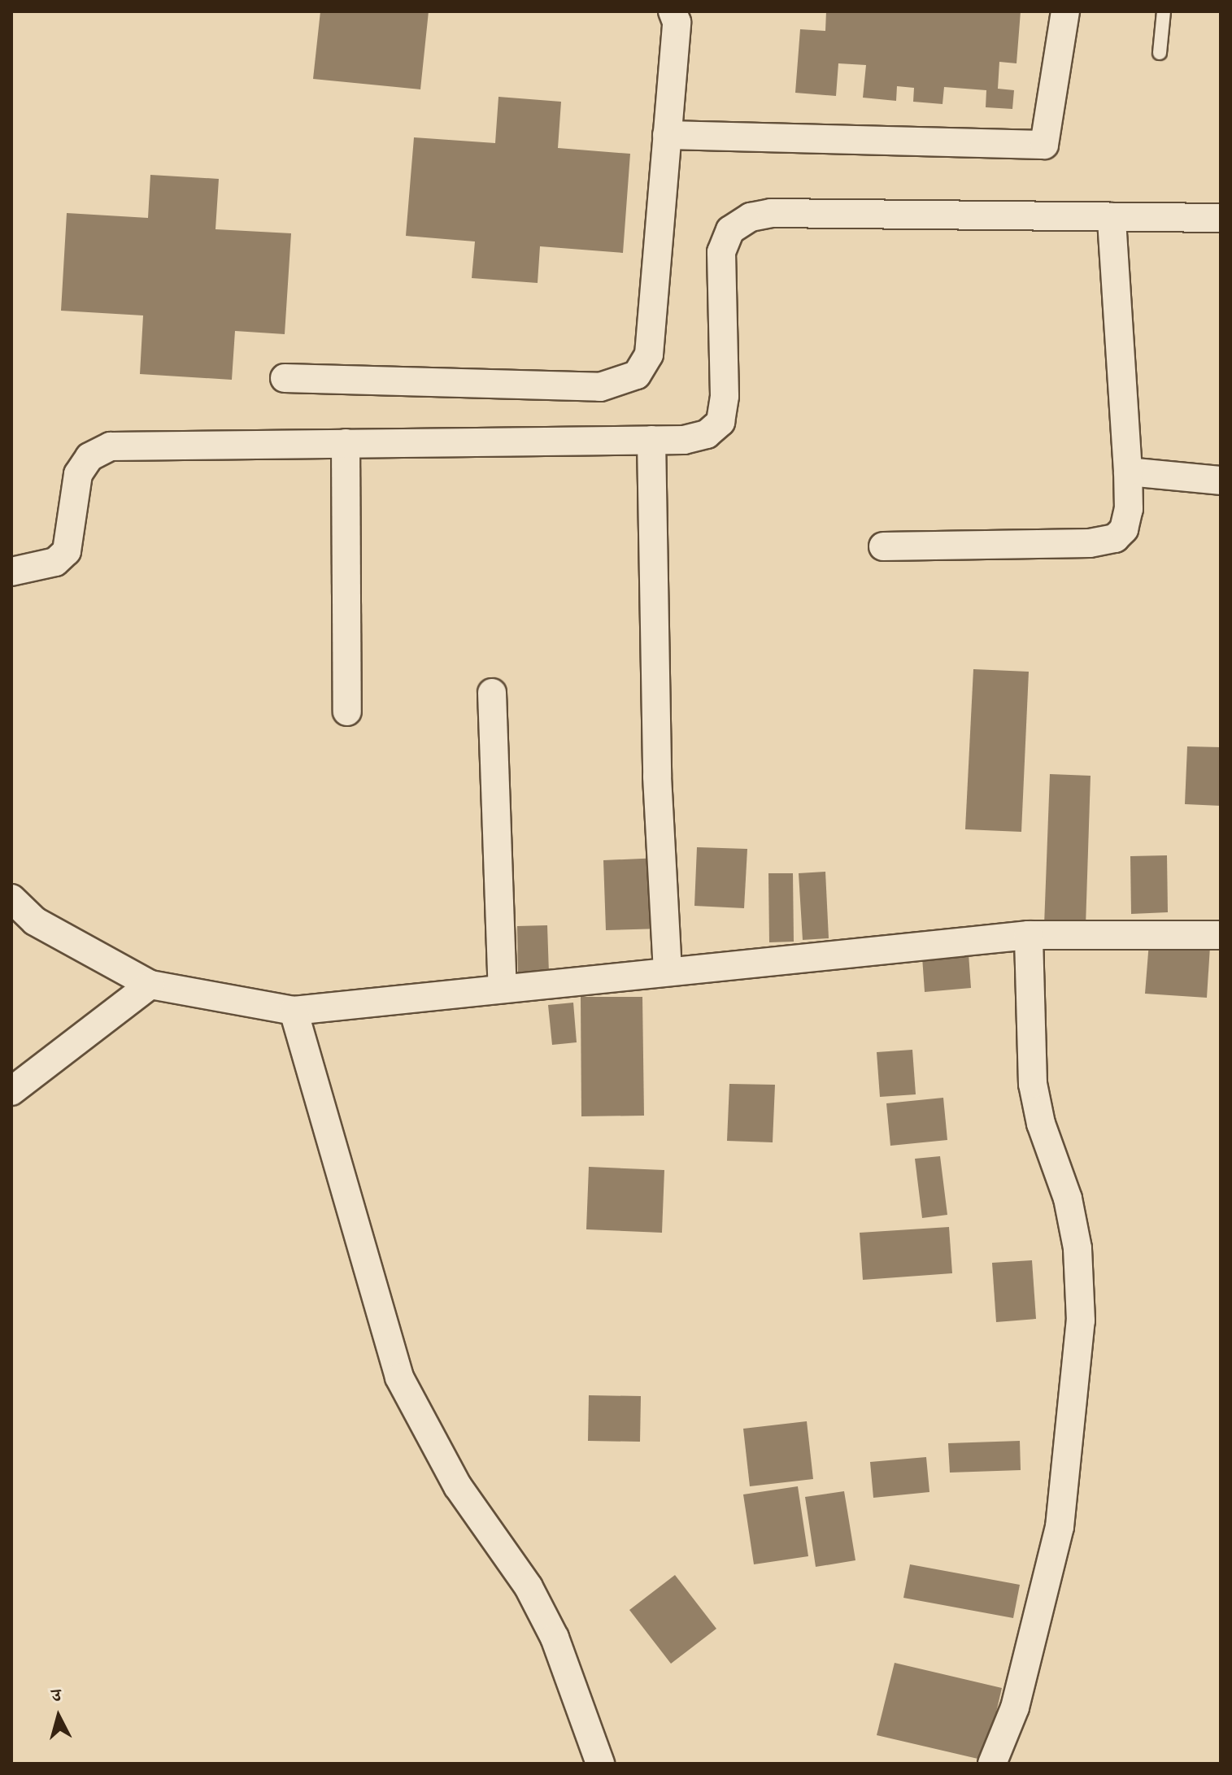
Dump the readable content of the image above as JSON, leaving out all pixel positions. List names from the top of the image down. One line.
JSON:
{"north":"top"}
